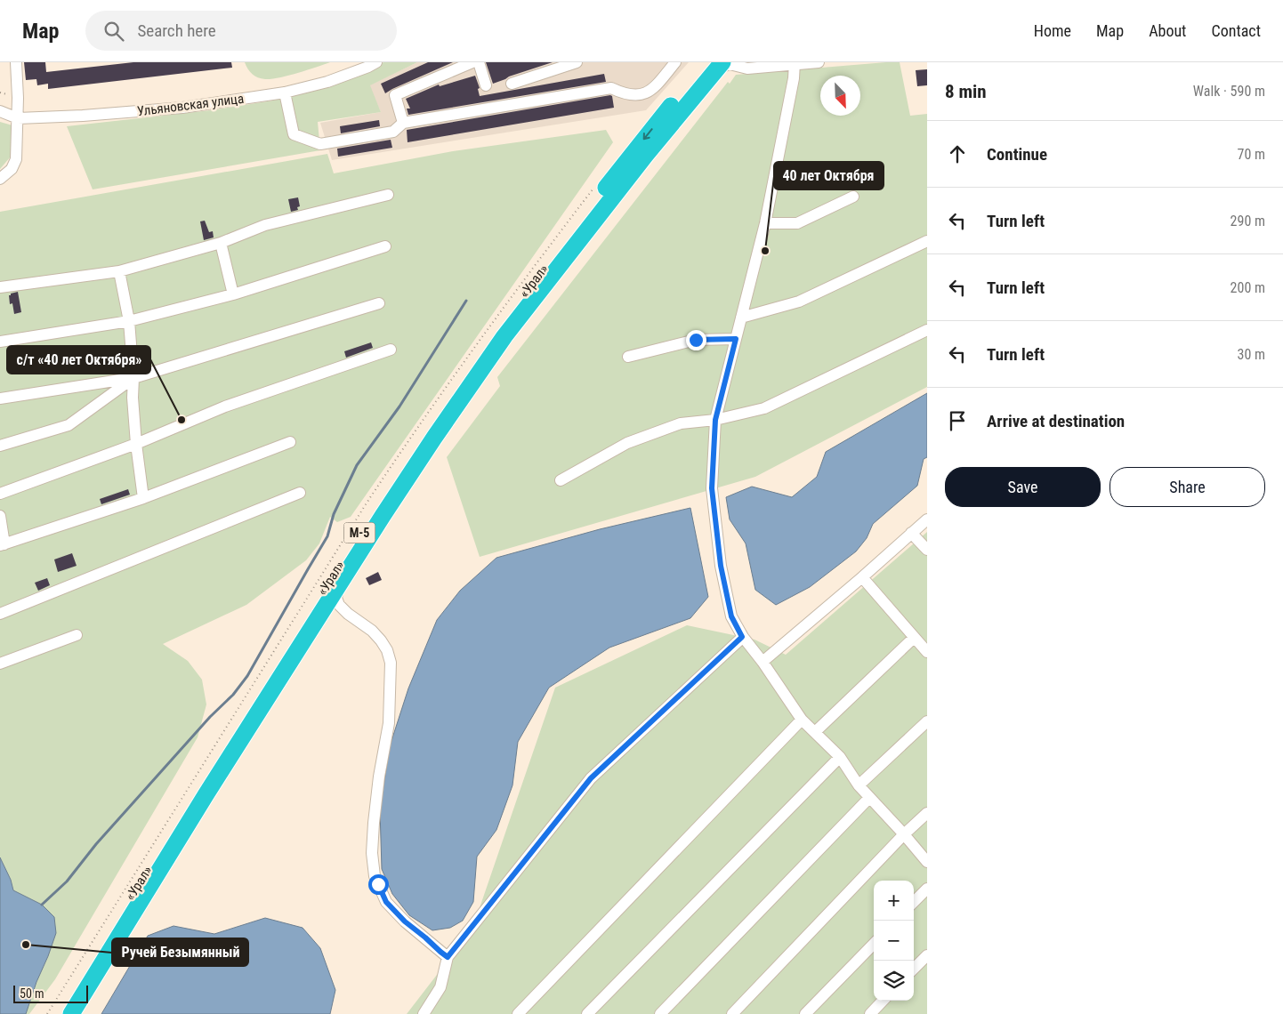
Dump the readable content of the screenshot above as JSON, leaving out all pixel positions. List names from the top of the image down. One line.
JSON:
{"streets":{"highway":["«Урал»","М-5"],"street":["Ульяновская улица"]},"crossings":[["«Урал»","М-5"]],"places":["40 лет Октября","с/т «40 лет Октября»","Ручей Безымянный"],"scale_bar":"50 m","north":"bottom right","page":{"header":"Map","search":"Search here","nav":["Home","Map","About","Contact"],"heading":["8 min","Walk · 590 m"],"list":[["Continue","70 m"],["Turn left","290 m"],["Turn left","200 m"],["Turn left","30 m"],"Arrive at destination"],"buttons":["Save","Share"],"map_buttons":["+","−"],"scale":"50 m"}}
